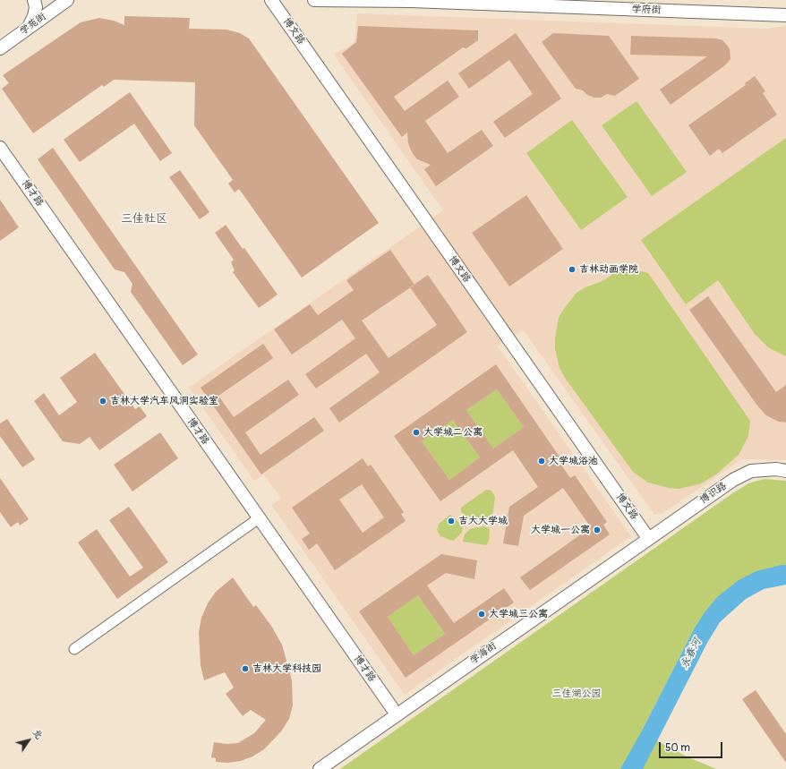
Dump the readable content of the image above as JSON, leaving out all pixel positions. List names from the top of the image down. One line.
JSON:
{"streets":{"street":["学府街","学苑街","博文路","博才路","博识路","学海街"]},"crossings":[["博文路","博识路"],["博文路","学海街"],["博才路","学海街"],["博识路","学海街"]],"districts":["三佳社区"],"water":["永春河"],"parks":["三佳湖公园"],"places":["吉林动画学院","吉林大学汽车风洞实验室","大学城二公寓","大学城浴池","吉大大学城","大学城一公寓","大学城三公寓","吉林大学科技园"],"scale_bar":"50 m","north":"top right"}
